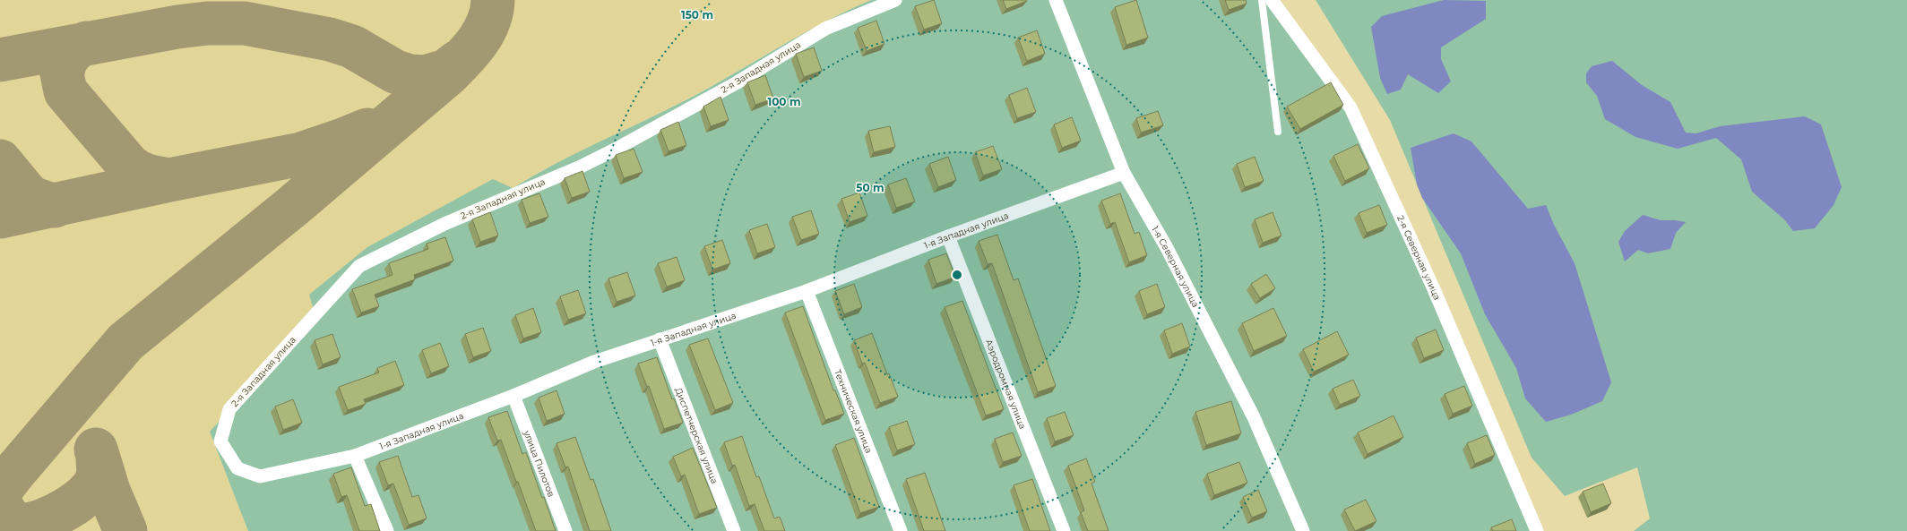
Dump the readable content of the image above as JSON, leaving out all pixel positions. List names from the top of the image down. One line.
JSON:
{"streets":{"street":["2-я Западная улица","1-я Западная улица","2-я Северная улица","1-я Северная улица","Аэродромная улица","Техническая улица","Диспетчерская улица","улица Пилотов"]},"crossings":[["2-я Западная улица","1-я Западная улица"],["1-я Западная улица","1-я Северная улица"],["1-я Западная улица","Аэродромная улица"],["1-я Западная улица","Техническая улица"],["1-я Западная улица","Диспетчерская улица"],["1-я Западная улица","улица Пилотов"]],"rings":["150 m","100 m","50 m"]}
